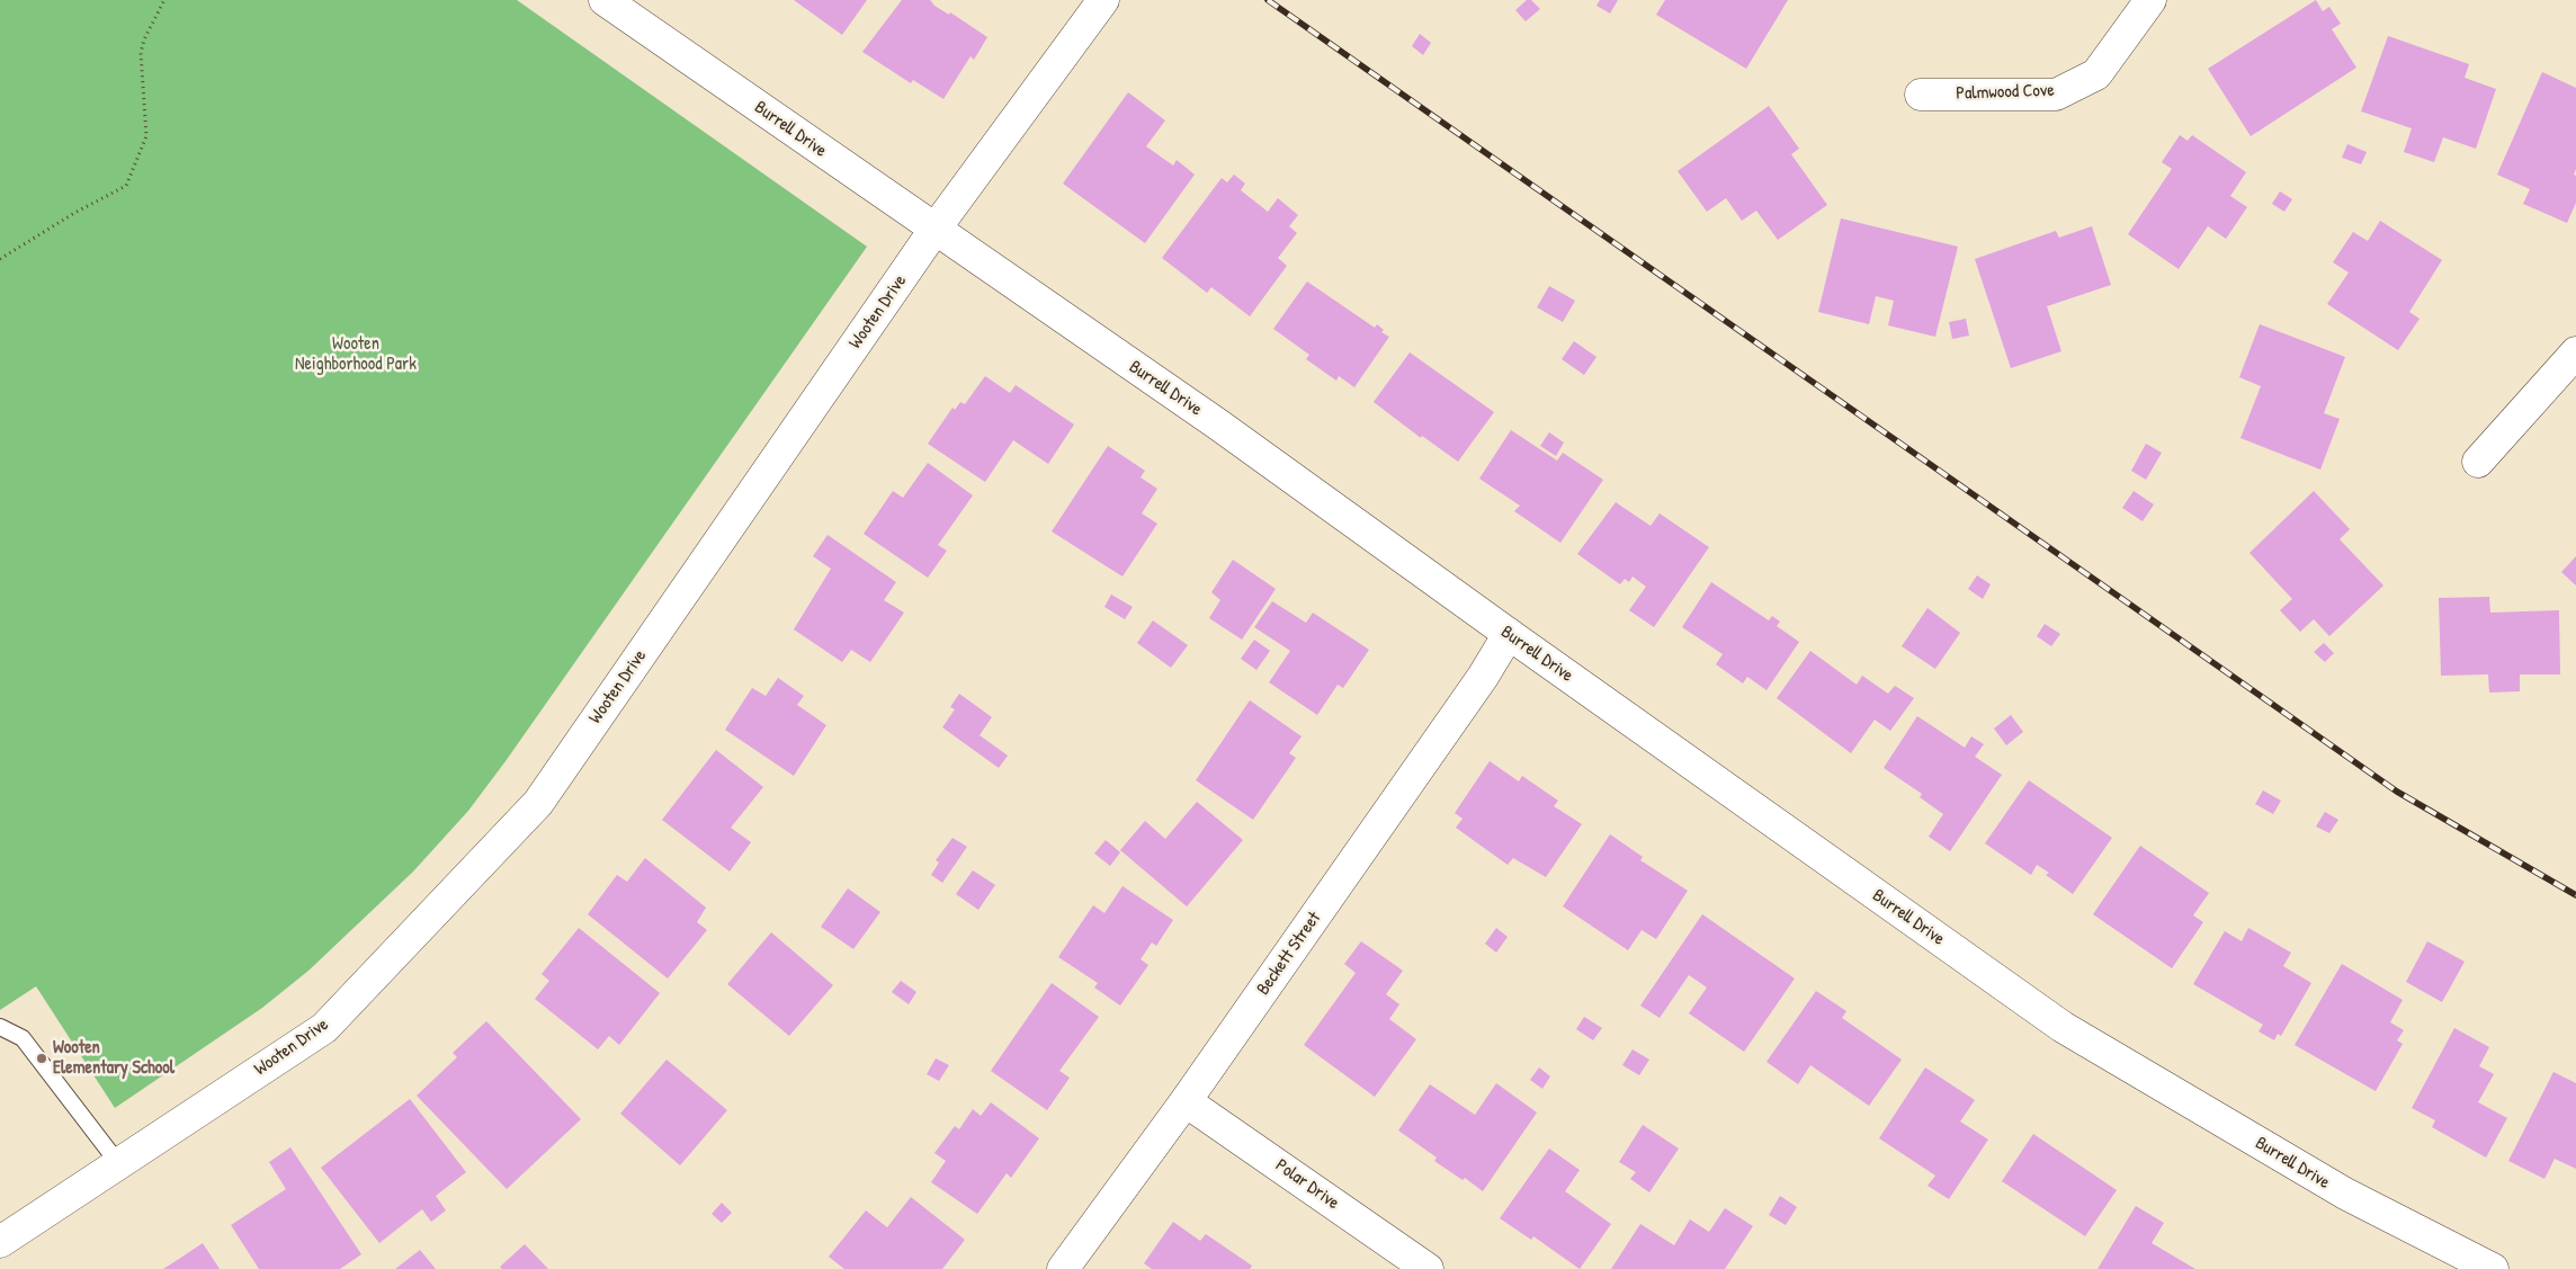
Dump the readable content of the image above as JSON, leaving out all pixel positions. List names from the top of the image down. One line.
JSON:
{"streets":{"street":["Palmwood Cove","Burrell Drive","Wooten Drive","Beckett Street","Polar Drive"]},"crossings":[["Burrell Drive","Wooten Drive"],["Burrell Drive","Beckett Street"],["Beckett Street","Polar Drive"]],"parks":["Wooten Neighborhood Park"],"places":["Wooten Elementary School"]}
